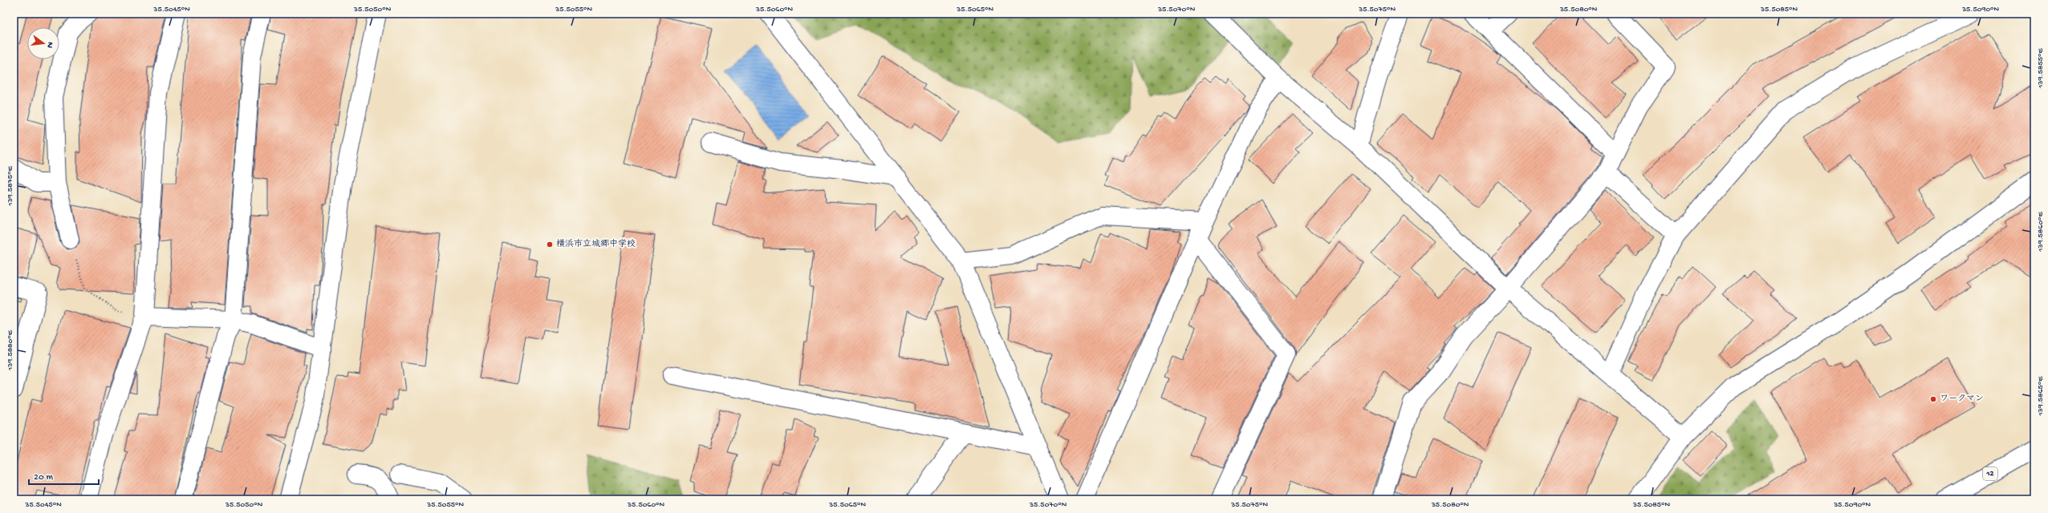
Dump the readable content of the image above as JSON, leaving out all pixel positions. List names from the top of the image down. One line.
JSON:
{"streets":{"street":["12"]},"places":["横浜市立城郷中学校","ワークマン"],"scale_bar":"20 m","north":"right","coordinates":["35.5045°N","35.5050°N","35.5055°N","35.5060°N","35.5065°N","35.5070°N","35.5075°N","35.5080°N","35.5085°N","35.5090°N","139.5855°E","139.5875°E","139.5860°E","139.5880°E","139.5865°E"]}
